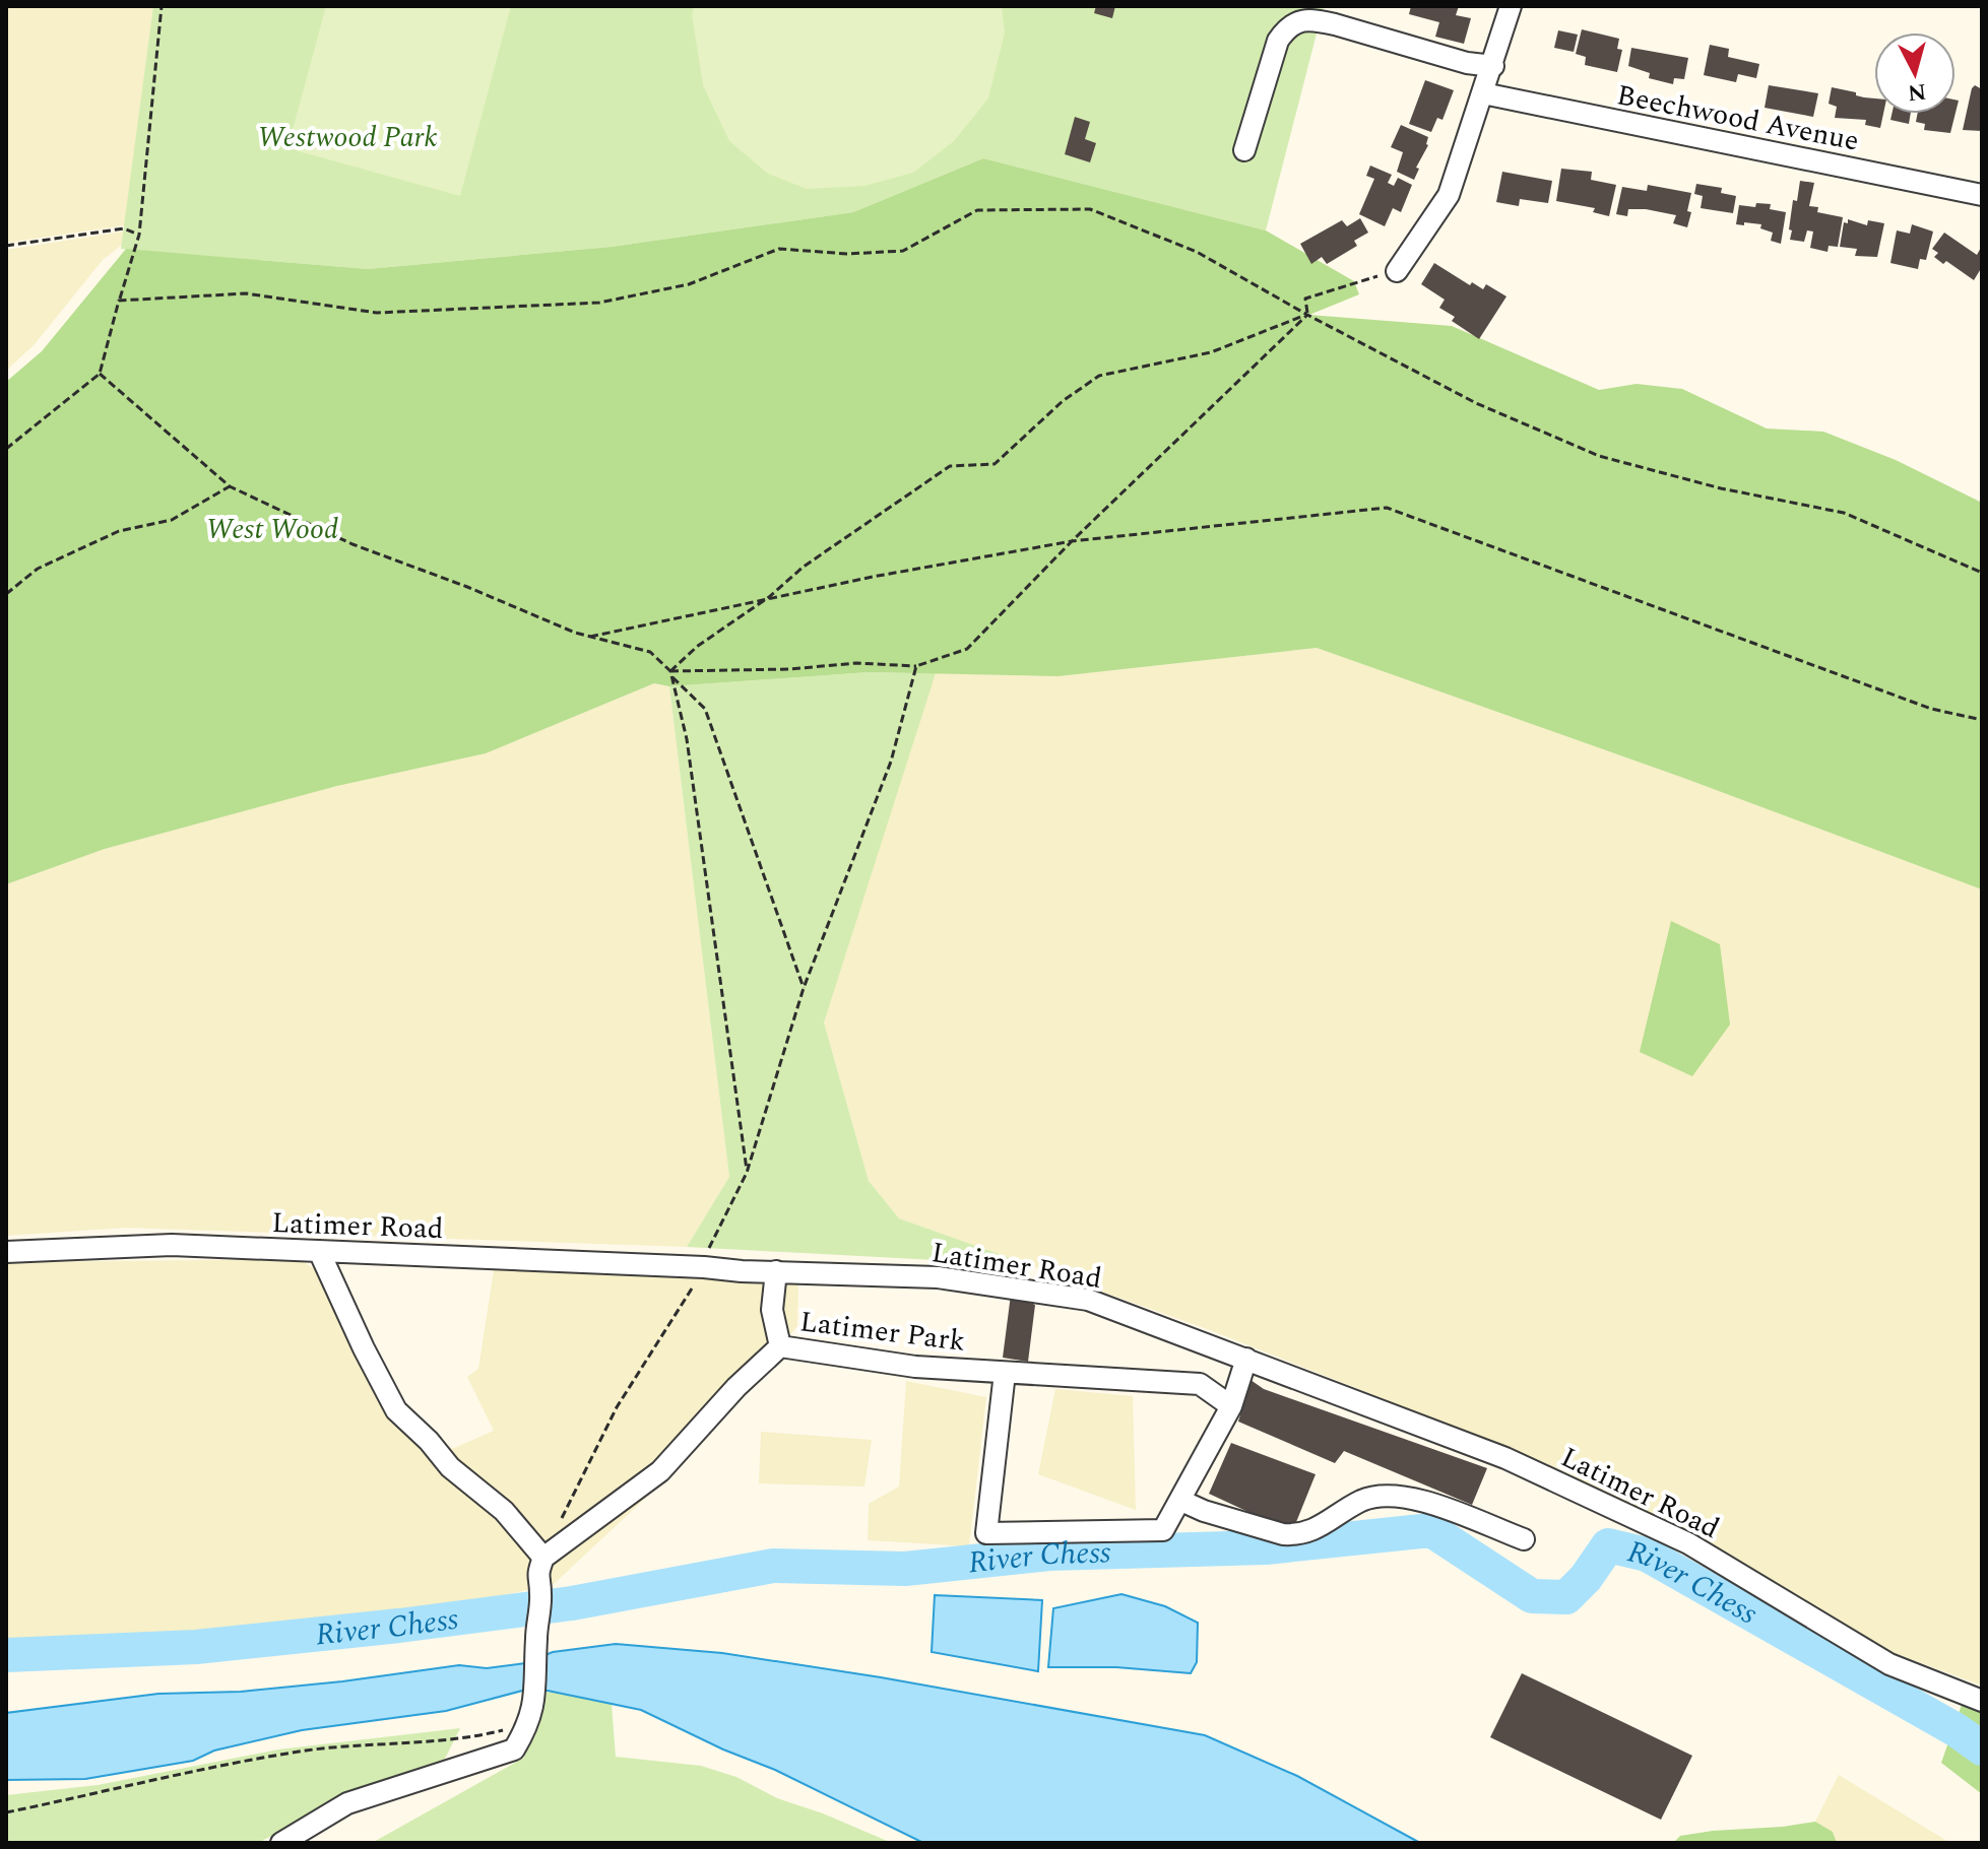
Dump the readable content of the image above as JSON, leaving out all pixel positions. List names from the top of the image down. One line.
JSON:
{"streets":{"street":["Beechwood Avenue","Latimer Road","Latimer Park"]},"crossings":[["Latimer Road","Latimer Park"]],"water":["River Chess"],"parks":["Westwood Park","West Wood"],"north":"bottom"}
